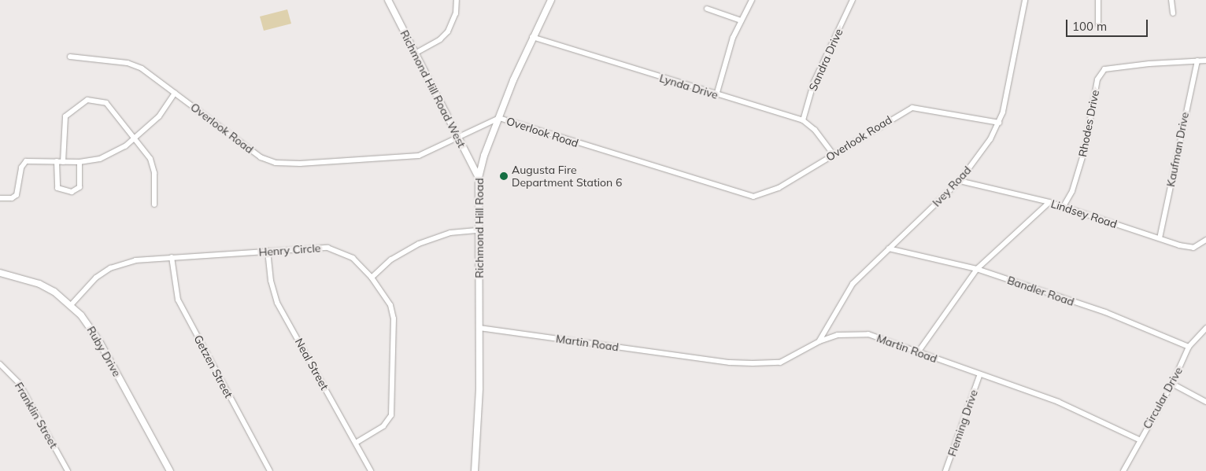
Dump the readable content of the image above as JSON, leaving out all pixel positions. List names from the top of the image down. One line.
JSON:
{"streets":{"street":["Sandra Drive","Lynda Drive","Richmond Hill Road West","Rhodes Drive","Overlook Road","Kaufman Drive","Ivey Road","Lindsey Road","Richmond Hill Road","Henry Circle","Bandler Road","Martin Road","Ruby Drive","Neal Street","Getzen Street","Circular Drive","Franklin Street","Fleming Drive"]},"crossings":[["Sandra Drive","Lynda Drive"],["Lynda Drive","Overlook Road"],["Lynda Drive","Richmond Hill Road"],["Richmond Hill Road West","Overlook Road"],["Richmond Hill Road West","Richmond Hill Road"],["Rhodes Drive","Kaufman Drive"],["Rhodes Drive","Lindsey Road"],["Overlook Road","Ivey Road"],["Overlook Road","Richmond Hill Road"],["Kaufman Drive","Lindsey Road"],["Ivey Road","Lindsey Road"],["Ivey Road","Bandler Road"],["Ivey Road","Martin Road"],["Richmond Hill Road","Martin Road"],["Henry Circle","Ruby Drive"],["Henry Circle","Neal Street"],["Henry Circle","Getzen Street"],["Bandler Road","Circular Drive"],["Martin Road","Circular Drive"],["Martin Road","Fleming Drive"]],"places":["Augusta Fire Department Station 6"],"scale_bar":"100 m"}
